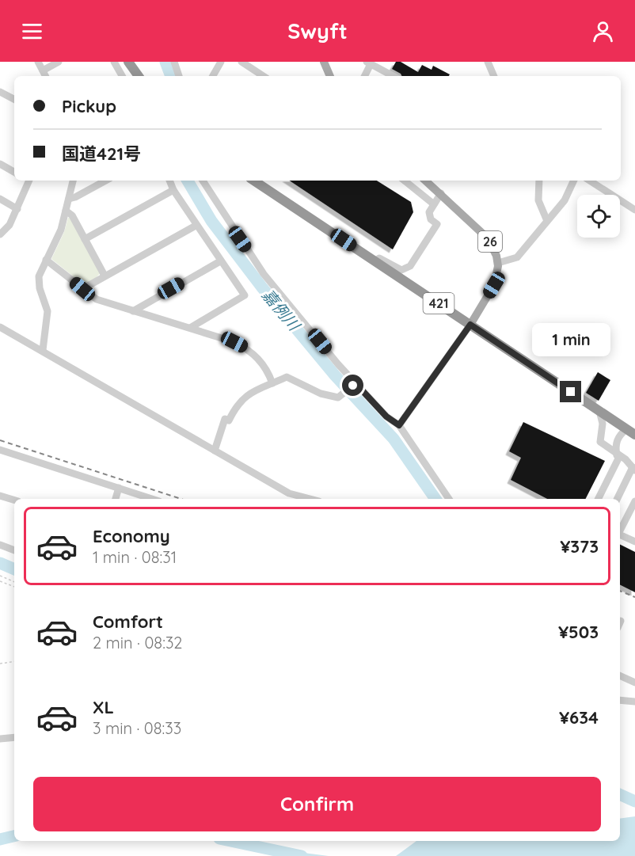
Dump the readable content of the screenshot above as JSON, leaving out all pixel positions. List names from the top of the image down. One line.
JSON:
{"streets":{"highway":["421"],"main road":["26"]},"crossings":[["26","421"]],"water":["嘉例川"],"page":{"header":"Swyft","banner":["Pickup","国道421号"],"bubble":"1 min","list":[{"name":"Economy","note":"1 min · 08:31","value":"¥373"},{"name":"Comfort","note":"2 min · 08:32","value":"¥503"},{"name":"XL","note":"3 min · 08:33","value":"¥634"}],"buttons":"Confirm"}}
